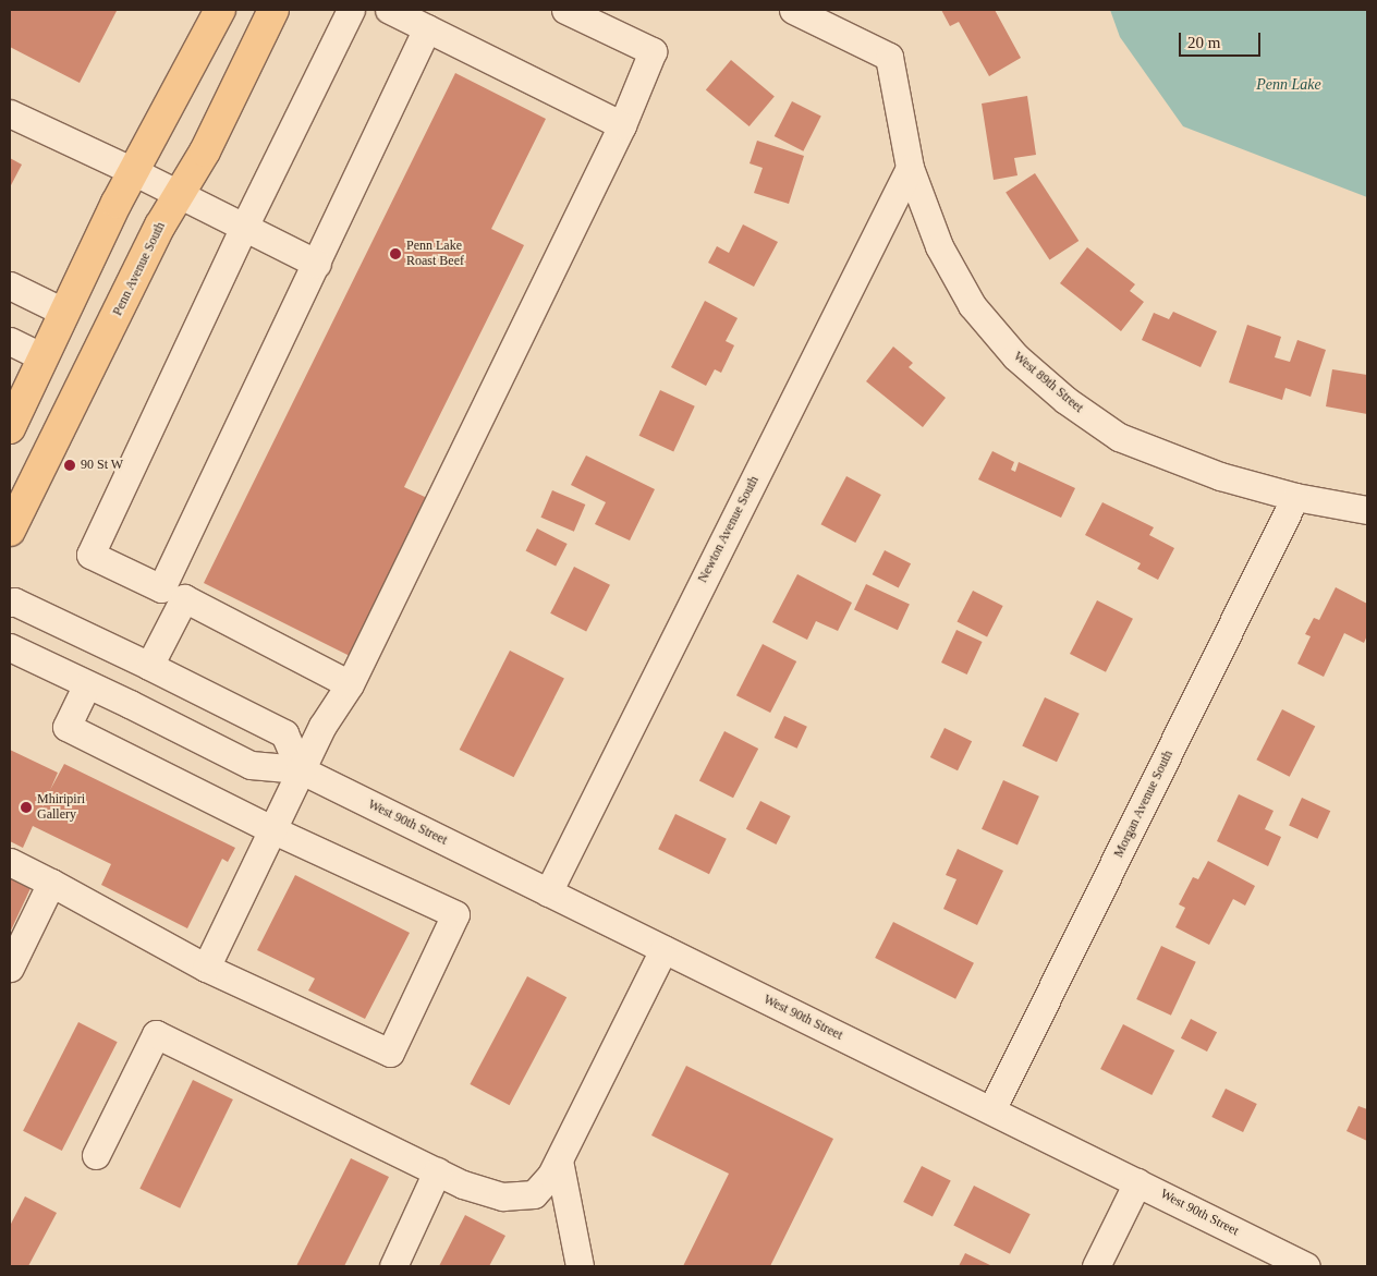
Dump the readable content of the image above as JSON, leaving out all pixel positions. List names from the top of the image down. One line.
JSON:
{"streets":{"main road":["Penn Avenue South"],"street":["West 89th Street","Newton Avenue South","Morgan Avenue South","West 90th Street"]},"crossings":[["West 89th Street","Newton Avenue South"],["West 89th Street","Morgan Avenue South"],["Newton Avenue South","West 90th Street"],["Morgan Avenue South","West 90th Street"]],"water":["Penn Lake"],"places":["Penn Lake Roast Beef","90 St W","Mhiripiri Gallery"],"scale_bar":"20 m"}
